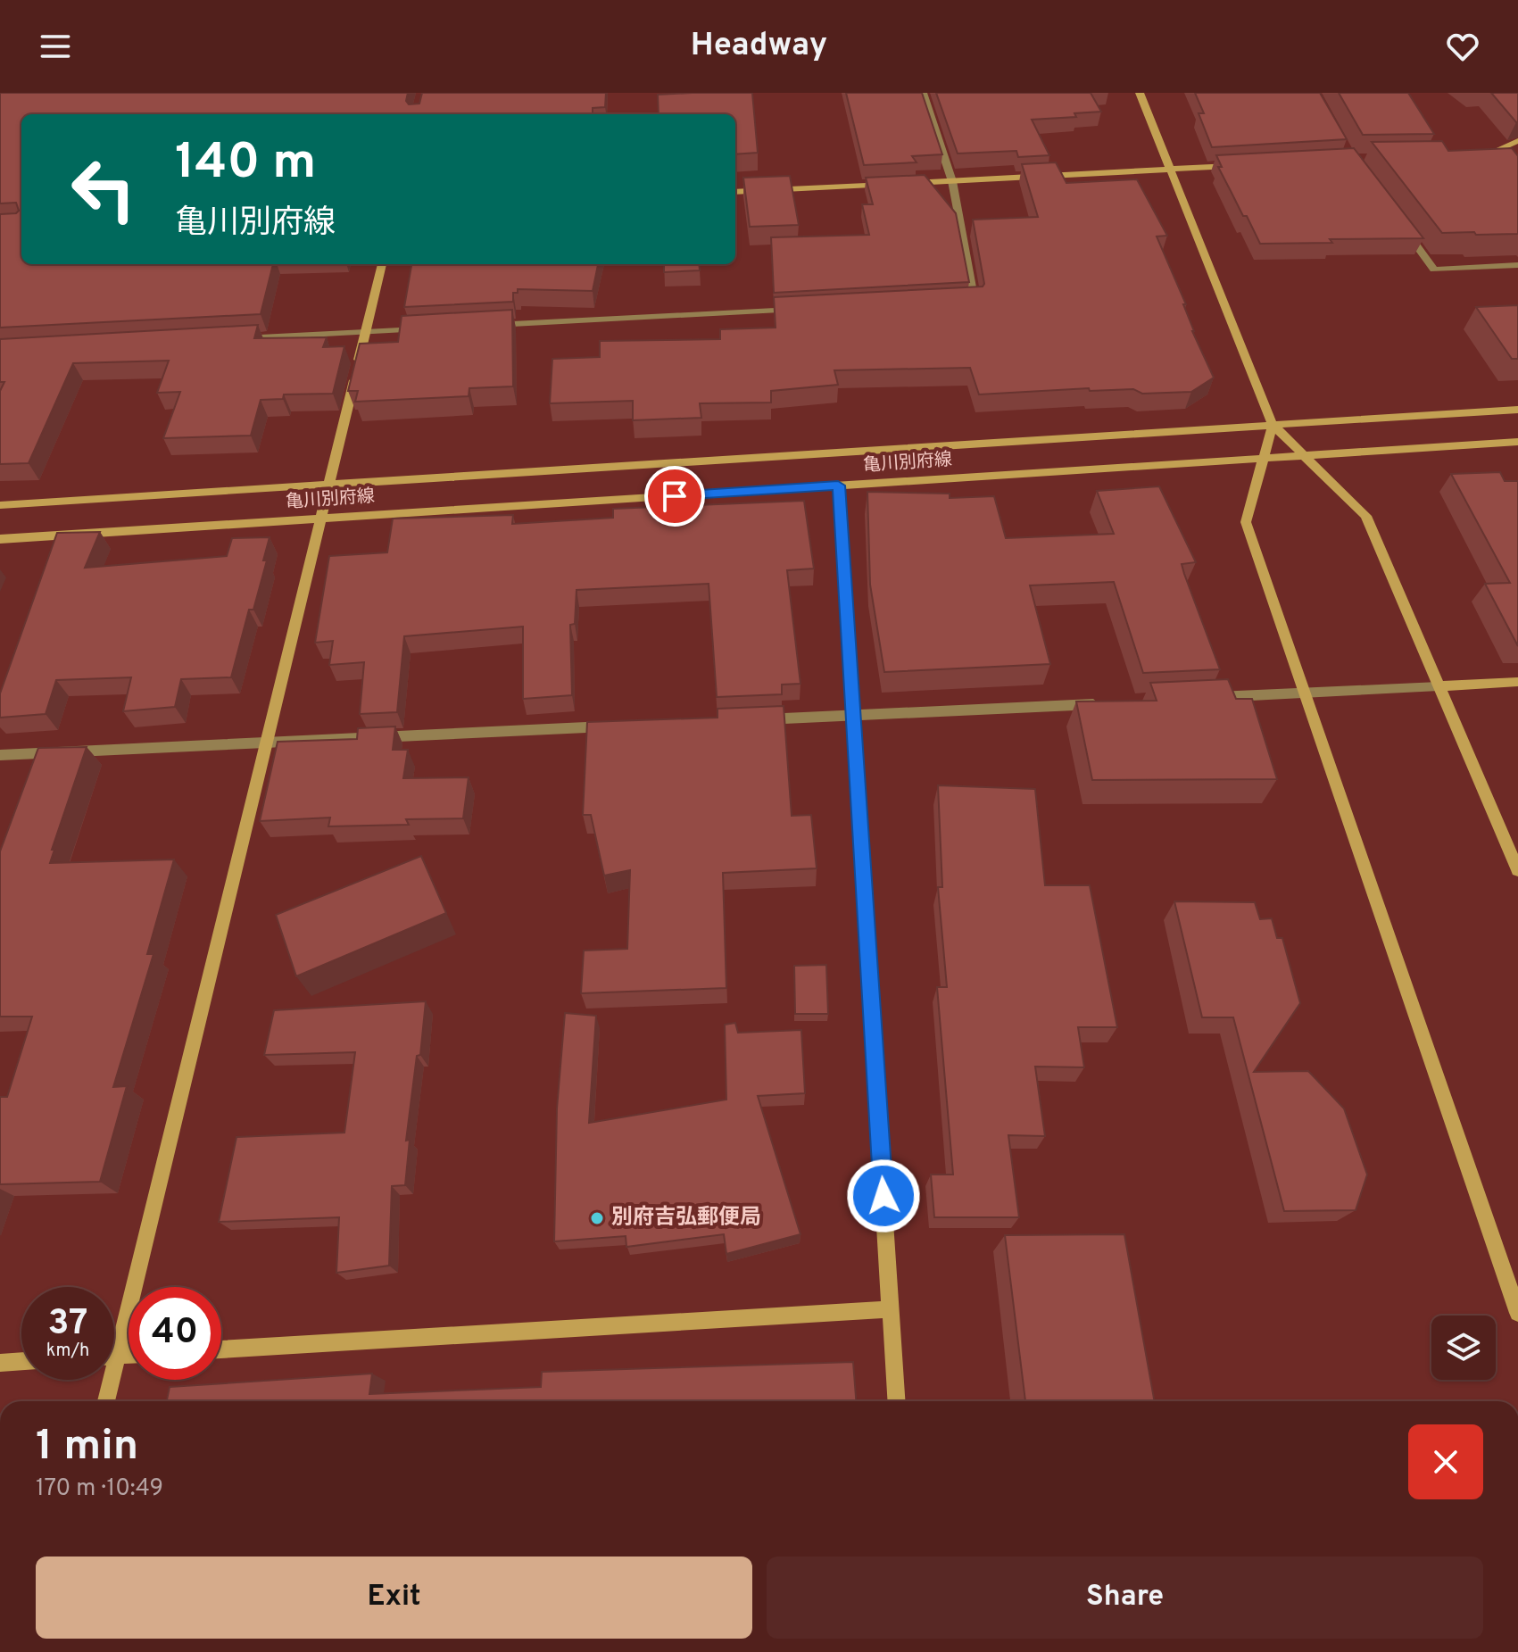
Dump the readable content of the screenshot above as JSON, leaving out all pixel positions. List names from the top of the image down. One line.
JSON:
{"streets":{"street":["亀川別府線"]},"places":["別府吉弘郵便局"],"page":{"header":"Headway","turn":["140 m","亀川別府線"],"speed":"37 km/h","limit":"40","heading":["1 min","170 m · 10:49"],"buttons":["Exit","Share"]}}
